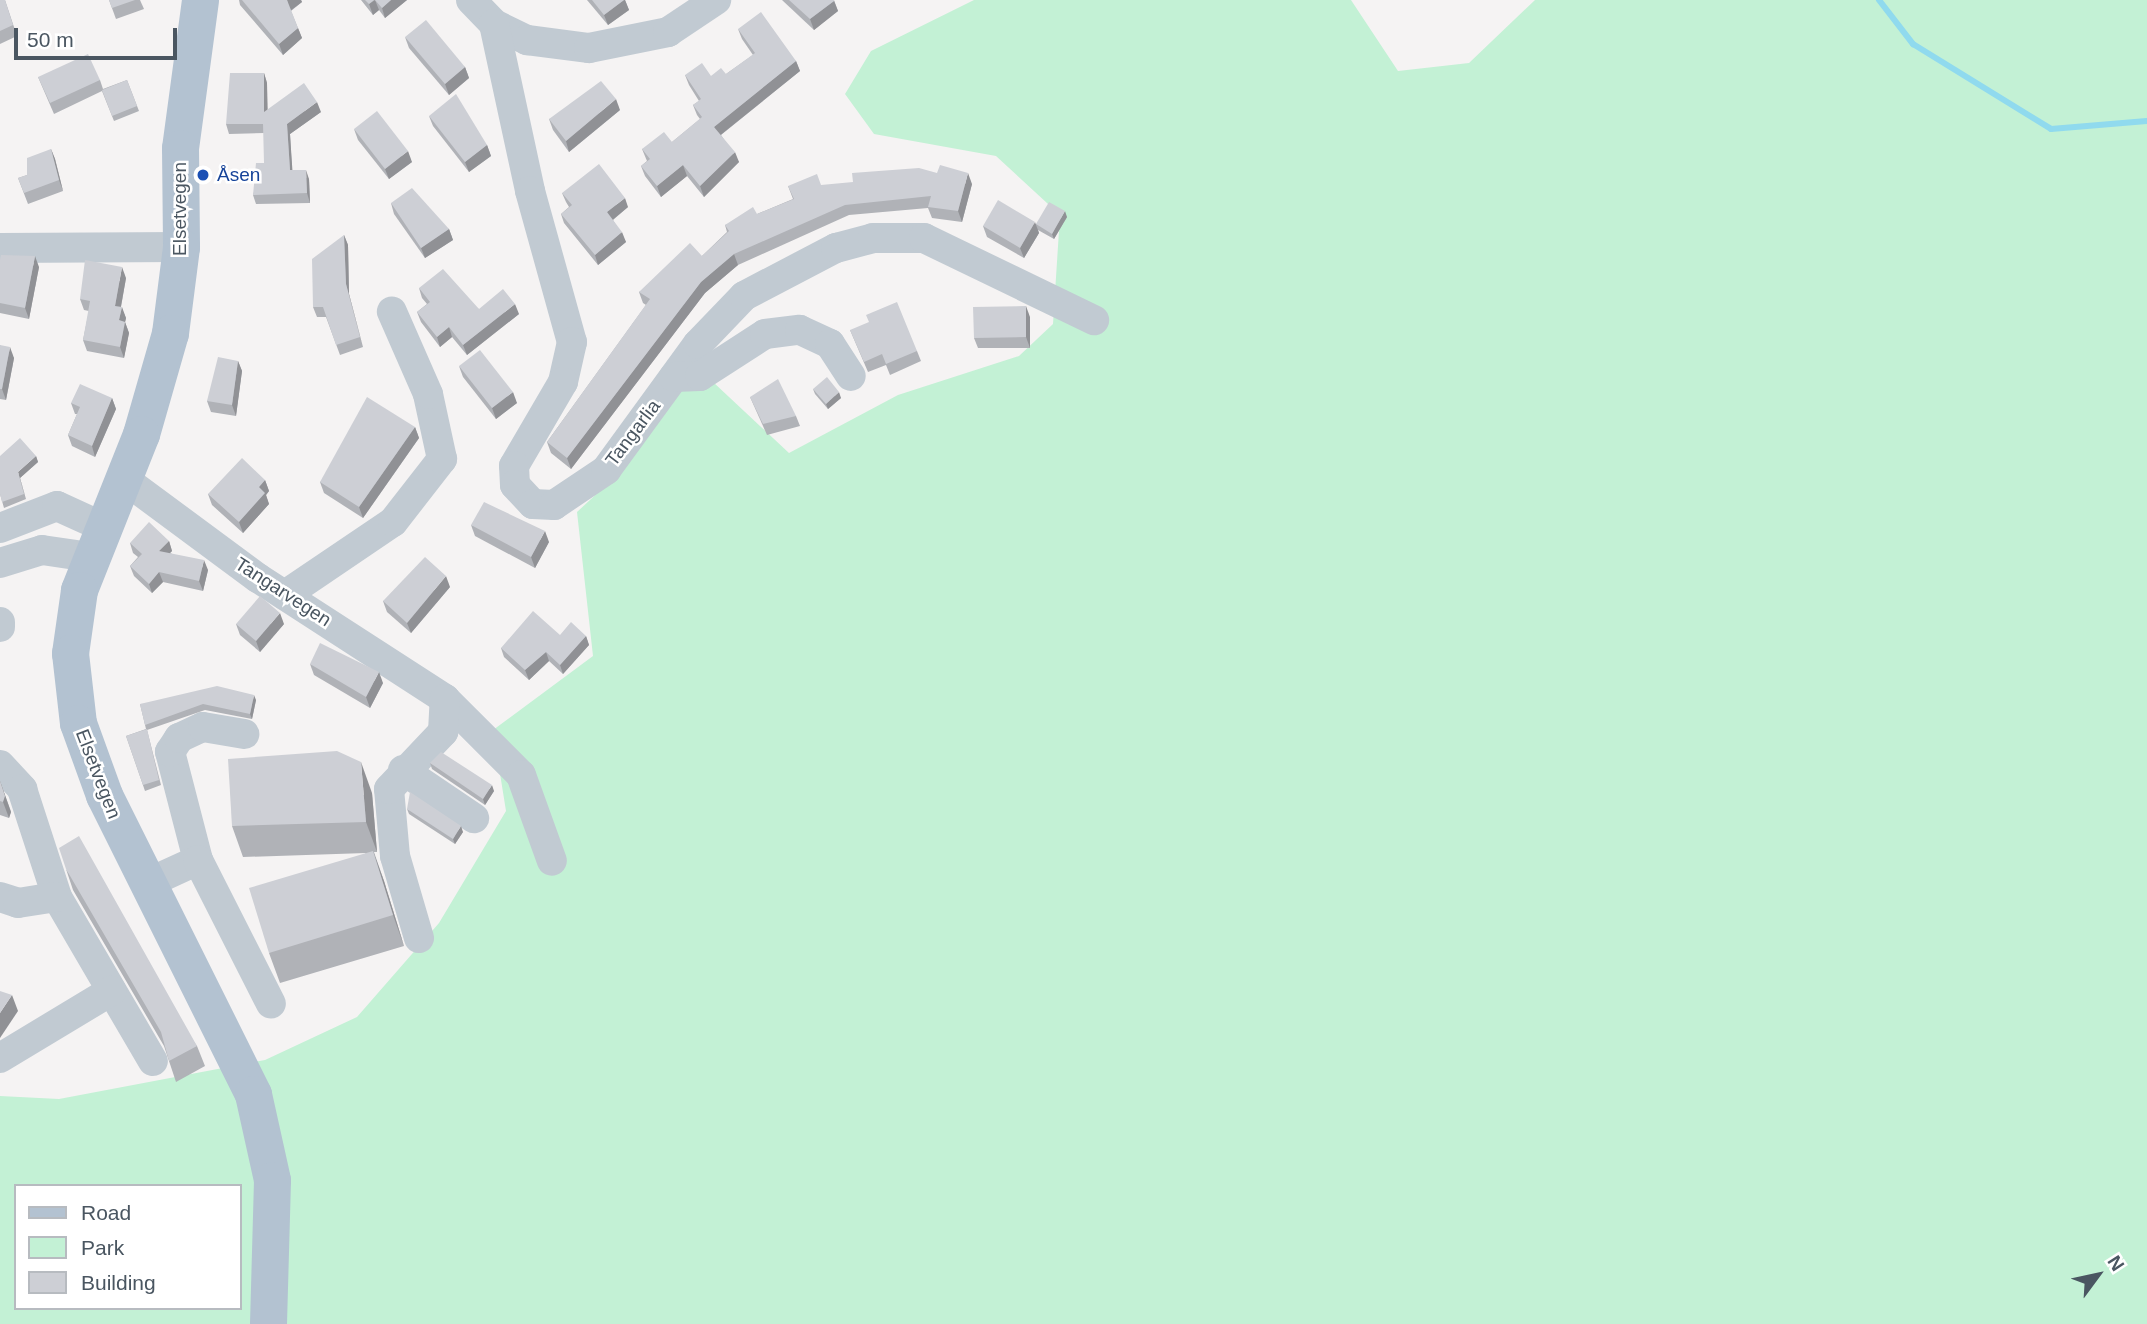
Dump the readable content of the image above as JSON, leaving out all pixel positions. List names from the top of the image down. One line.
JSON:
{"streets":{"main road":["Elsetvegen"],"street":["Tangarlia","Tangarvegen"]},"crossings":[["Elsetvegen","Tangarvegen"]],"places":["Åsen"],"legend":["Road","Park","Building"],"scale_bar":"50 m","north":"top right"}
